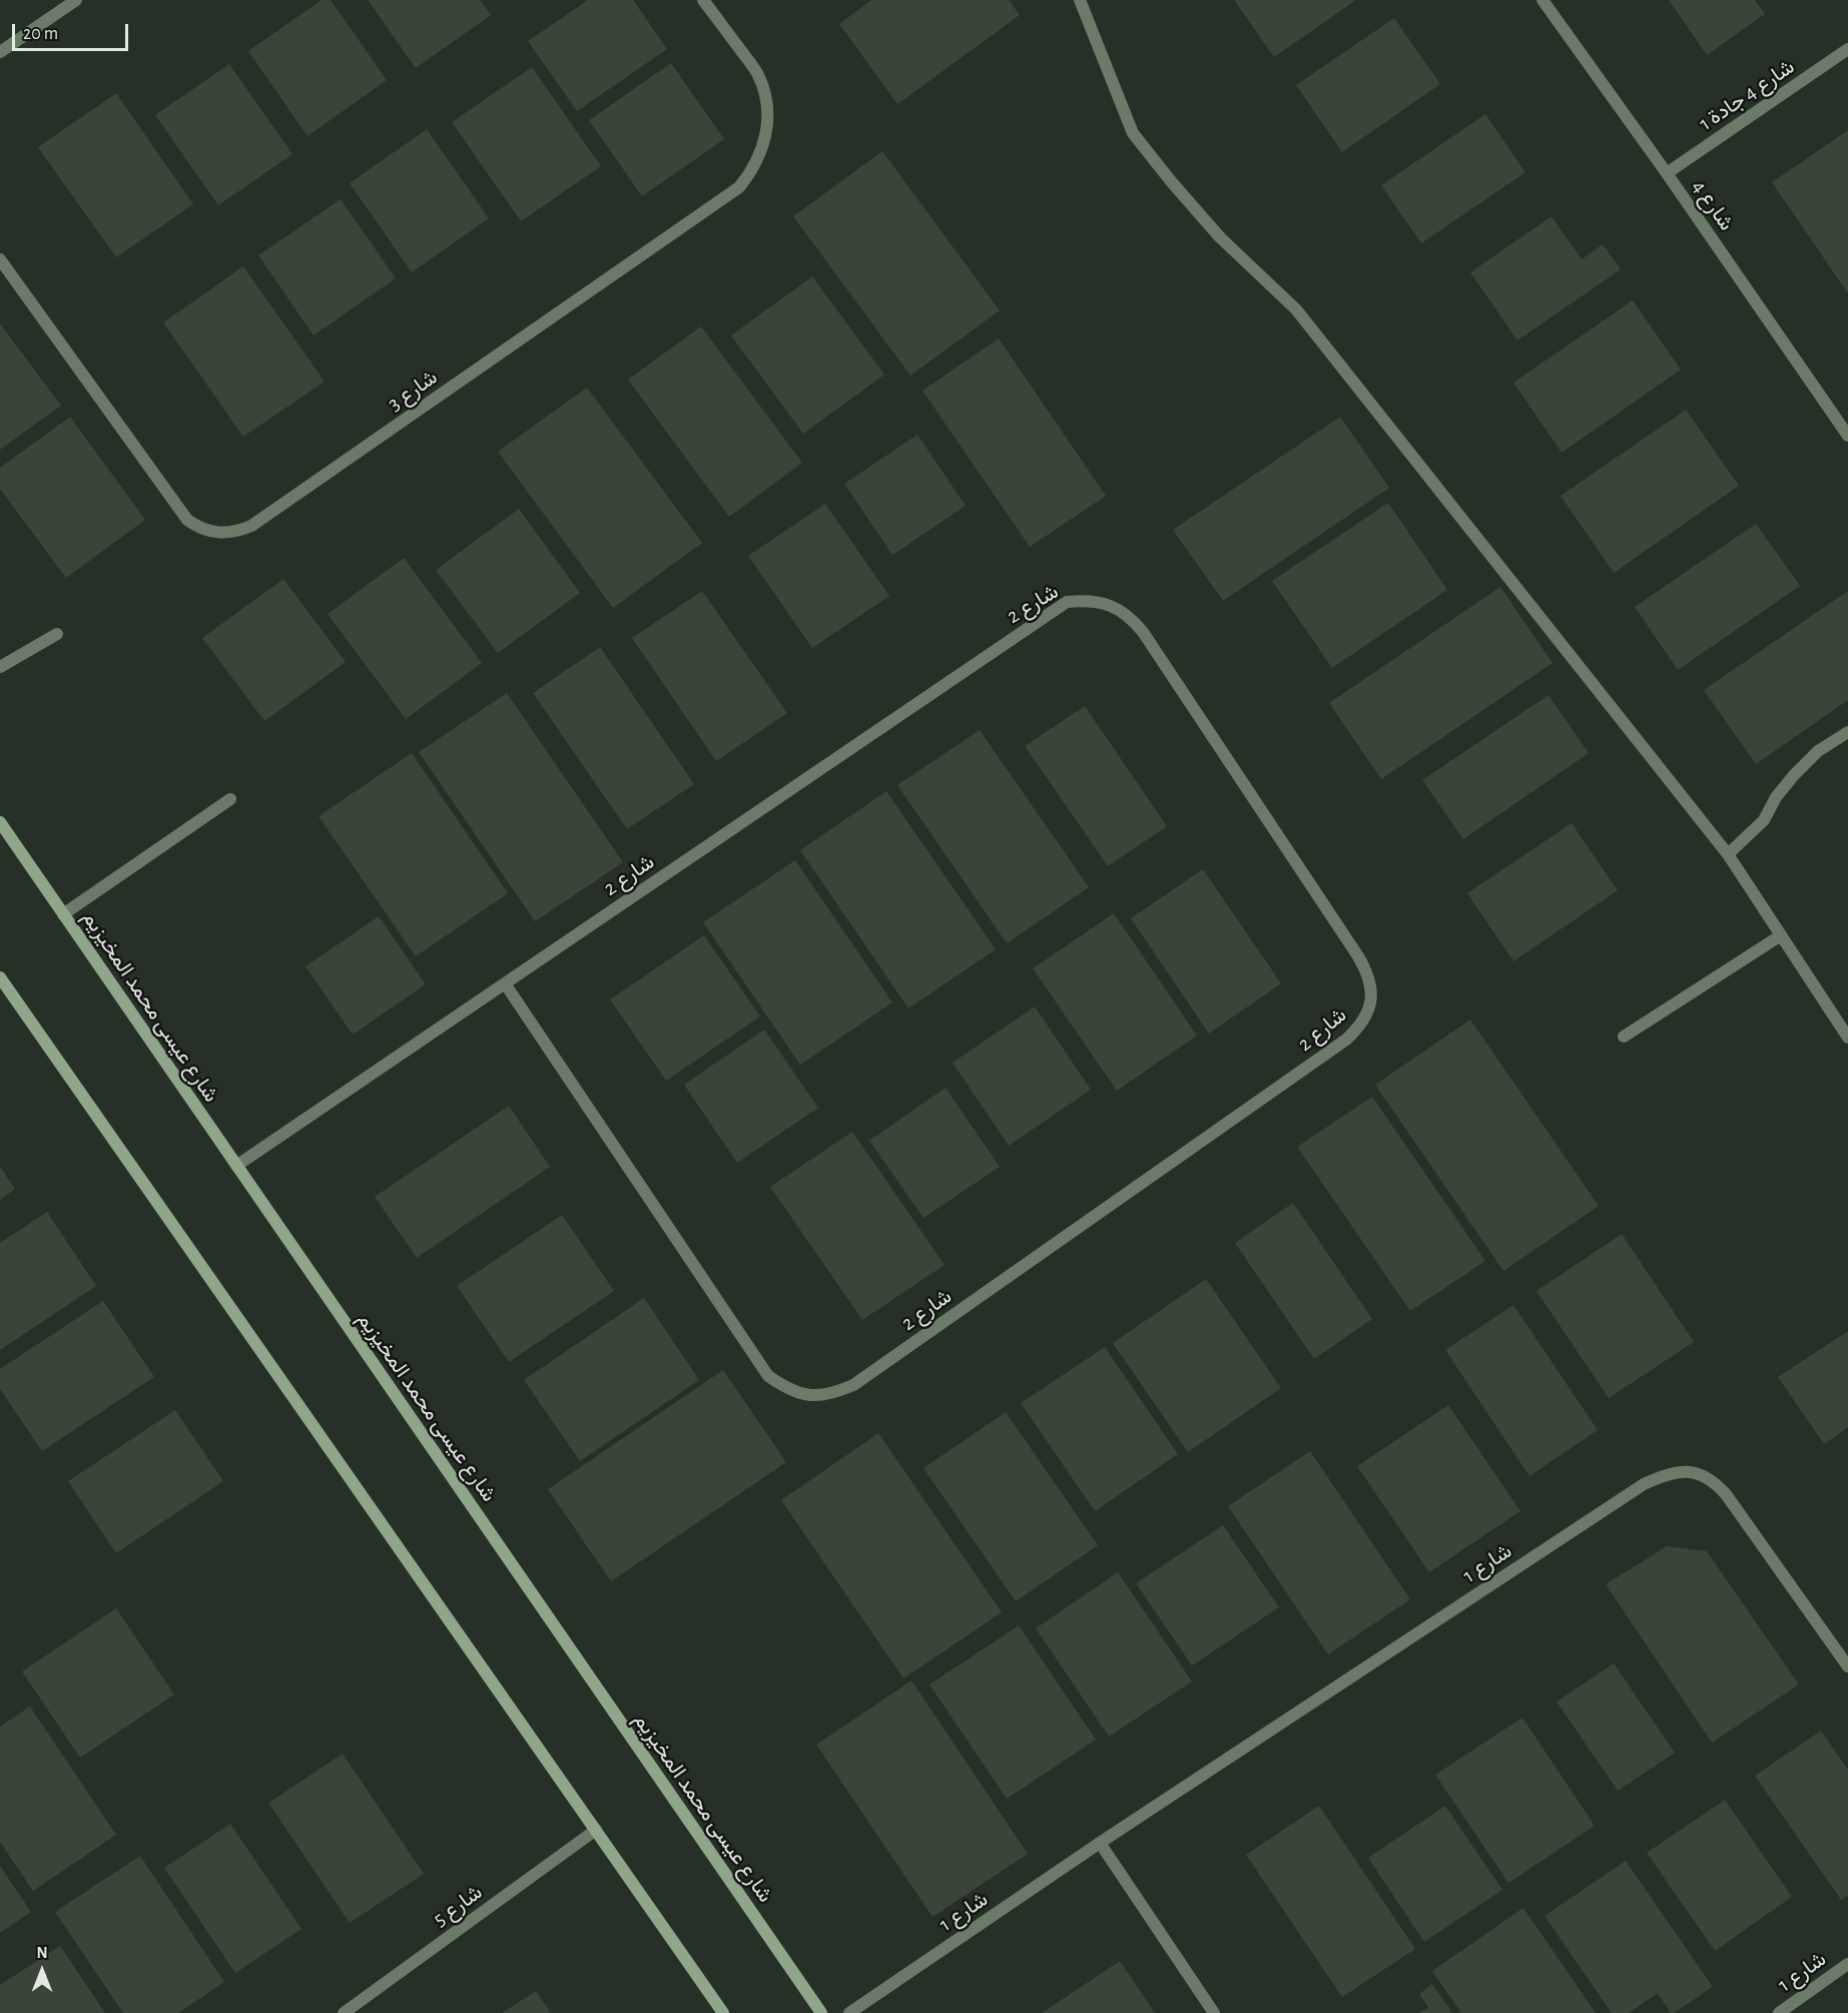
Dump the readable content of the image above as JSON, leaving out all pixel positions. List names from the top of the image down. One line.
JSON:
{"streets":{"street":["شارع 4 جادة 1","شارع 4","شارع 3","شارع 2","شارع عيسى محمد المخيزيم","شارع 1","شارع 5"]},"crossings":[["شارع 4 جادة 1","شارع 4"],["شارع 2","شارع عيسى محمد المخيزيم"]],"scale_bar":"20 m","north":"top"}
